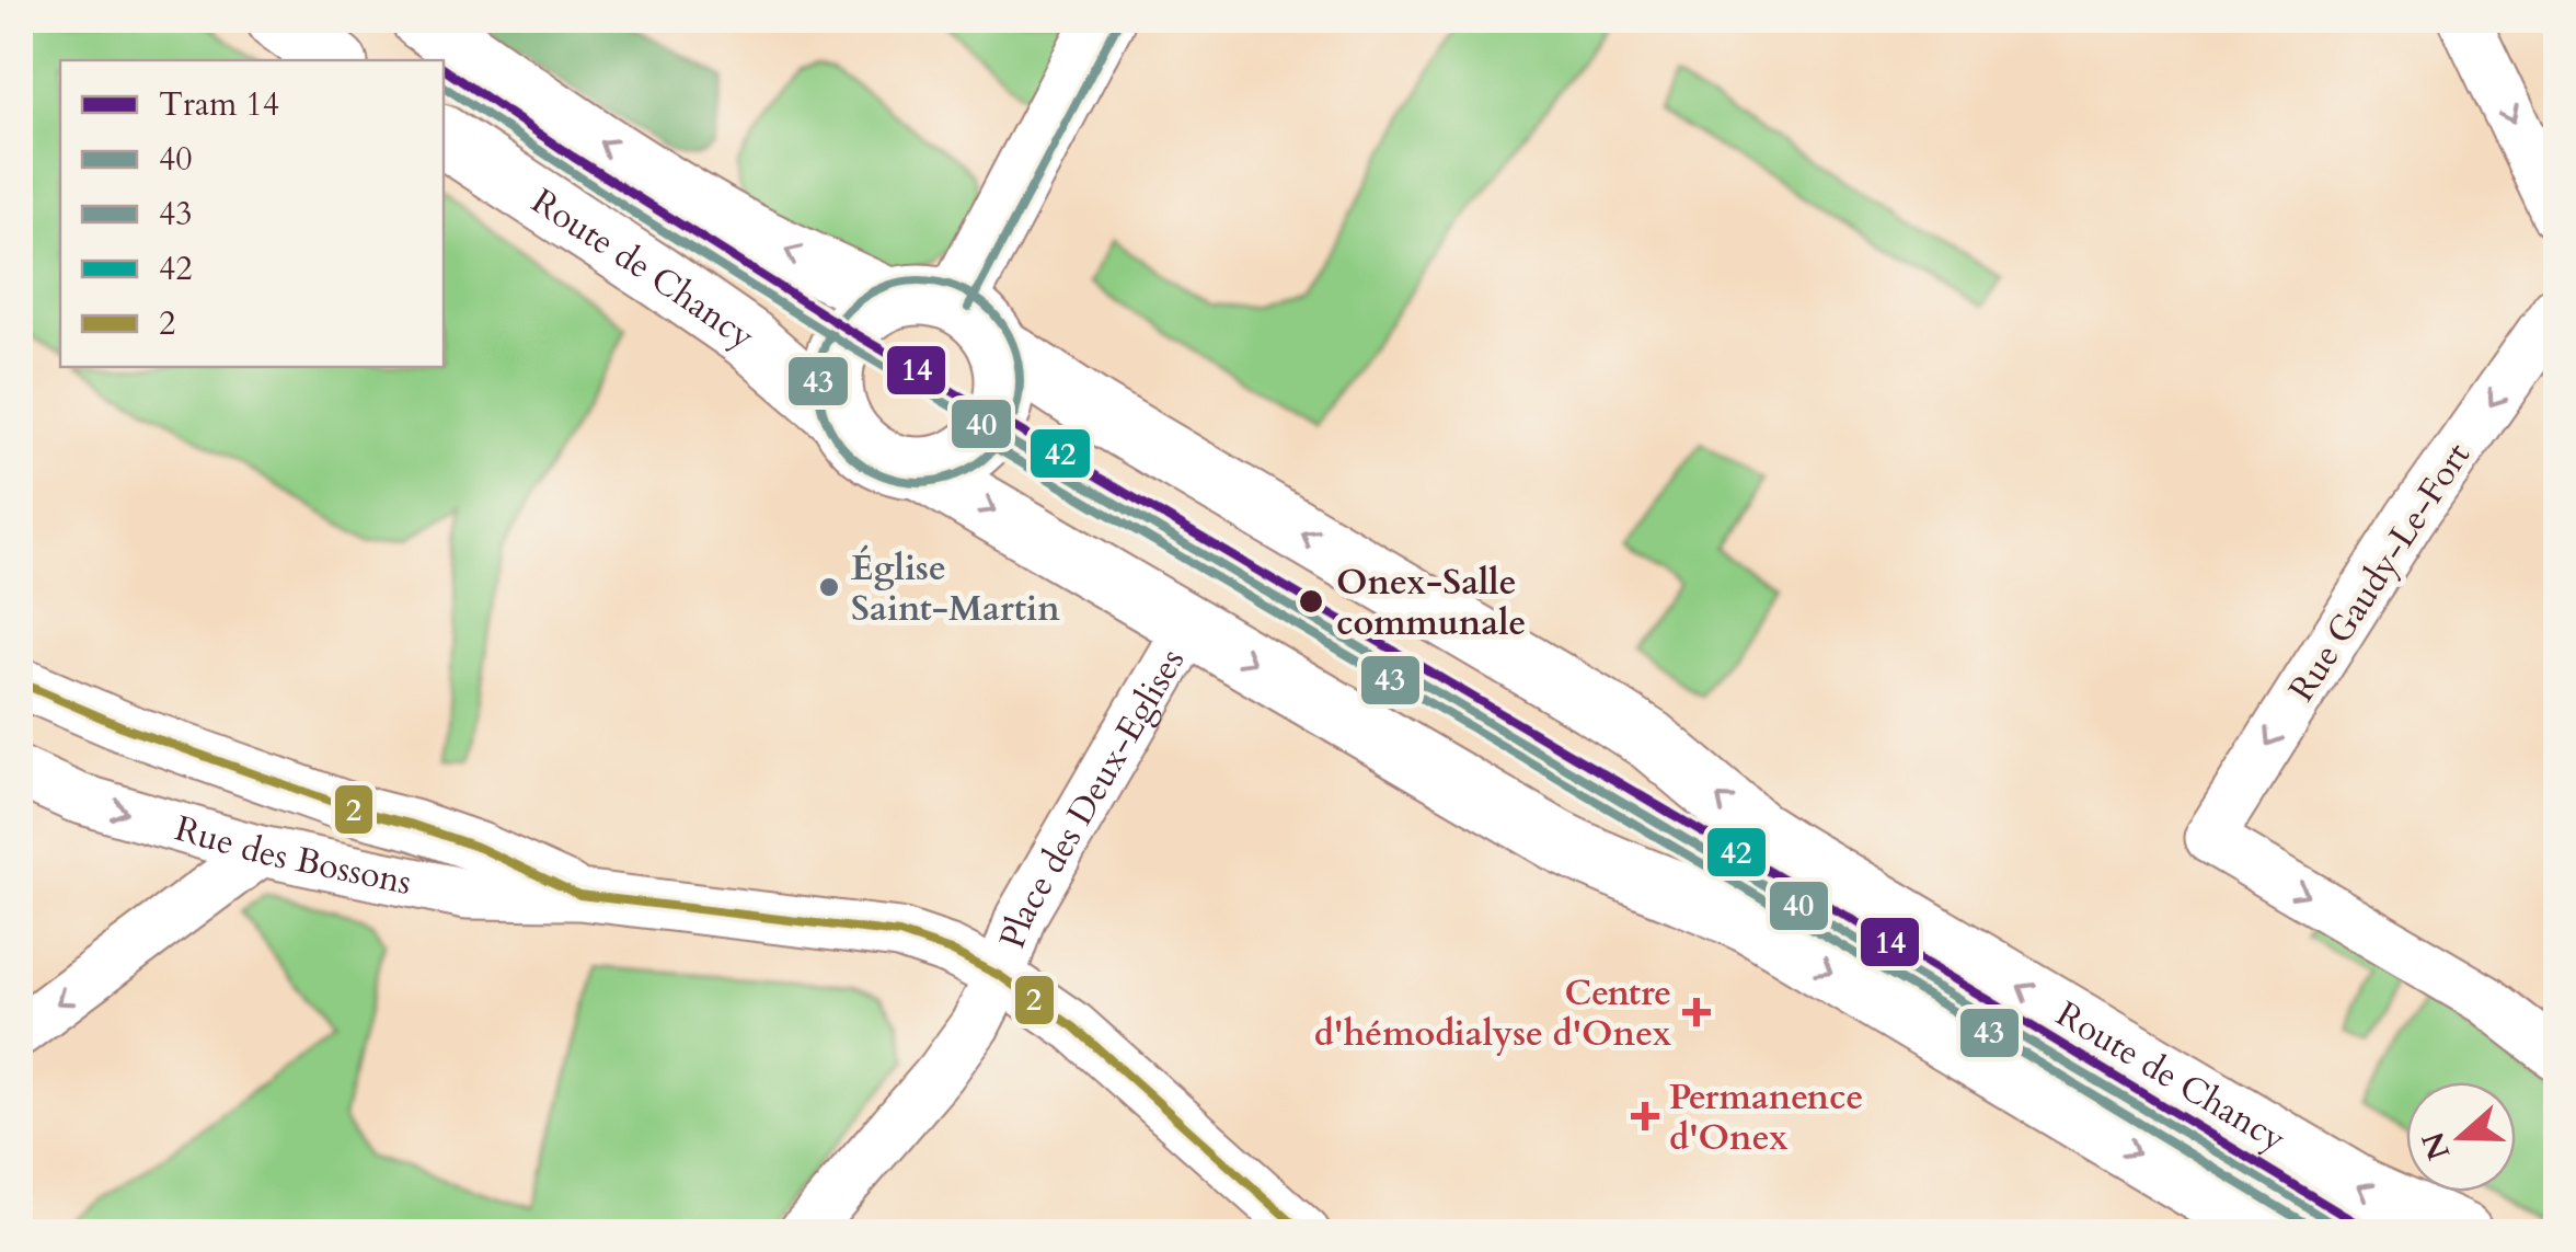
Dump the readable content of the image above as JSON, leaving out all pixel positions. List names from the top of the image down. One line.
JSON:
{"streets":{"main road":["Route de Chancy"],"street":["Rue Gaudy-Le-Fort","Place des Deux-Eglises","Rue des Bossons"]},"crossings":[["Place des Deux-Eglises","Rue des Bossons"]],"places":{"other":["Église Saint-Martin","Onex-Salle communale"],"health":["Centre d'hémodialyse d'Onex","Permanence d'Onex"]},"lines":["transit line 43","tram line 14","transit line 42","transit line 40","transit line 2"],"legend":["Tram 14","40","43","42","2"],"north":"left"}
